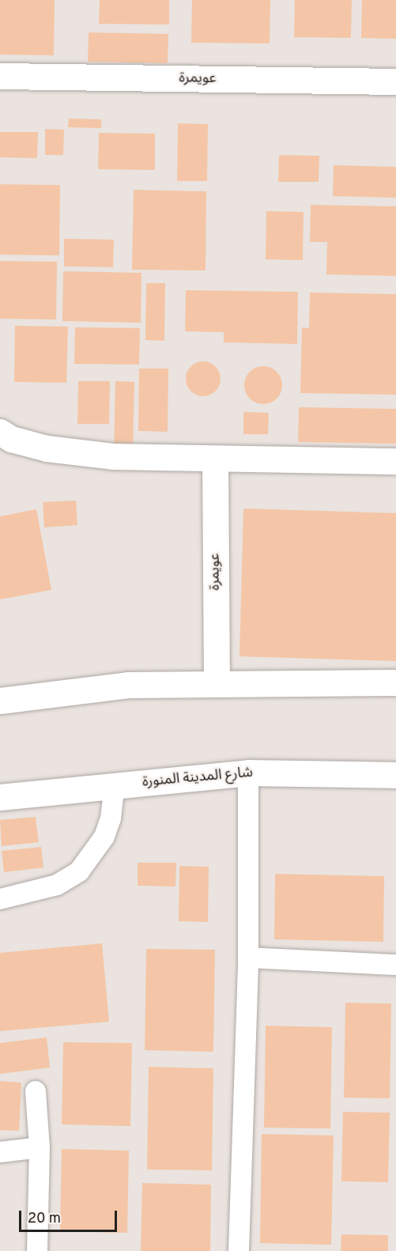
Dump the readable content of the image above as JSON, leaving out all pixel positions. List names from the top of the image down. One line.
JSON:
{"streets":{"street":["عويمرة","شارع المدينة المنورة"]},"scale_bar":"20 m"}
